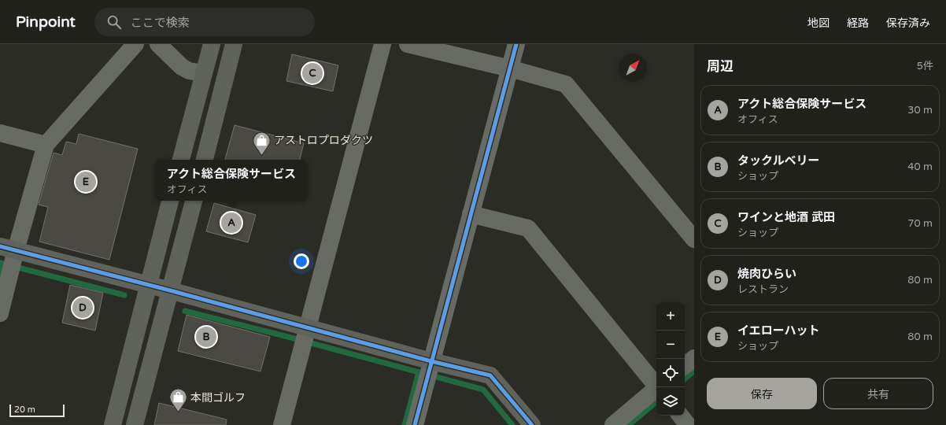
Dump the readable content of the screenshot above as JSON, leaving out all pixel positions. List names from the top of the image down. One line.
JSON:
{"places":{"shop":["アストロプロダクツ","本間ゴルフ"]},"scale_bar":"20 m","north":"top right","page":{"header":"Pinpoint","search":"ここで検索","nav":["地図","経路","保存済み"],"heading":["周辺","5件"],"pins":["C","E","A","D","B"],"list":[{"mark":"A","name":"アクト総合保険サービス","note":"オフィス","value":"30 m"},{"mark":"B","name":"タックルベリー","note":"ショップ","value":"40 m"},{"mark":"C","name":"ワインと地酒 武田","note":"ショップ","value":"70 m"},{"mark":"D","name":"焼肉ひらい","note":"レストラン","value":"80 m"},{"mark":"E","name":"イエローハット","note":"ショップ","value":"80 m"}],"popup":["アクト総合保険サービス","オフィス"],"map_buttons":["+","−"],"buttons":["保存","共有"],"scale":"20 m"}}
